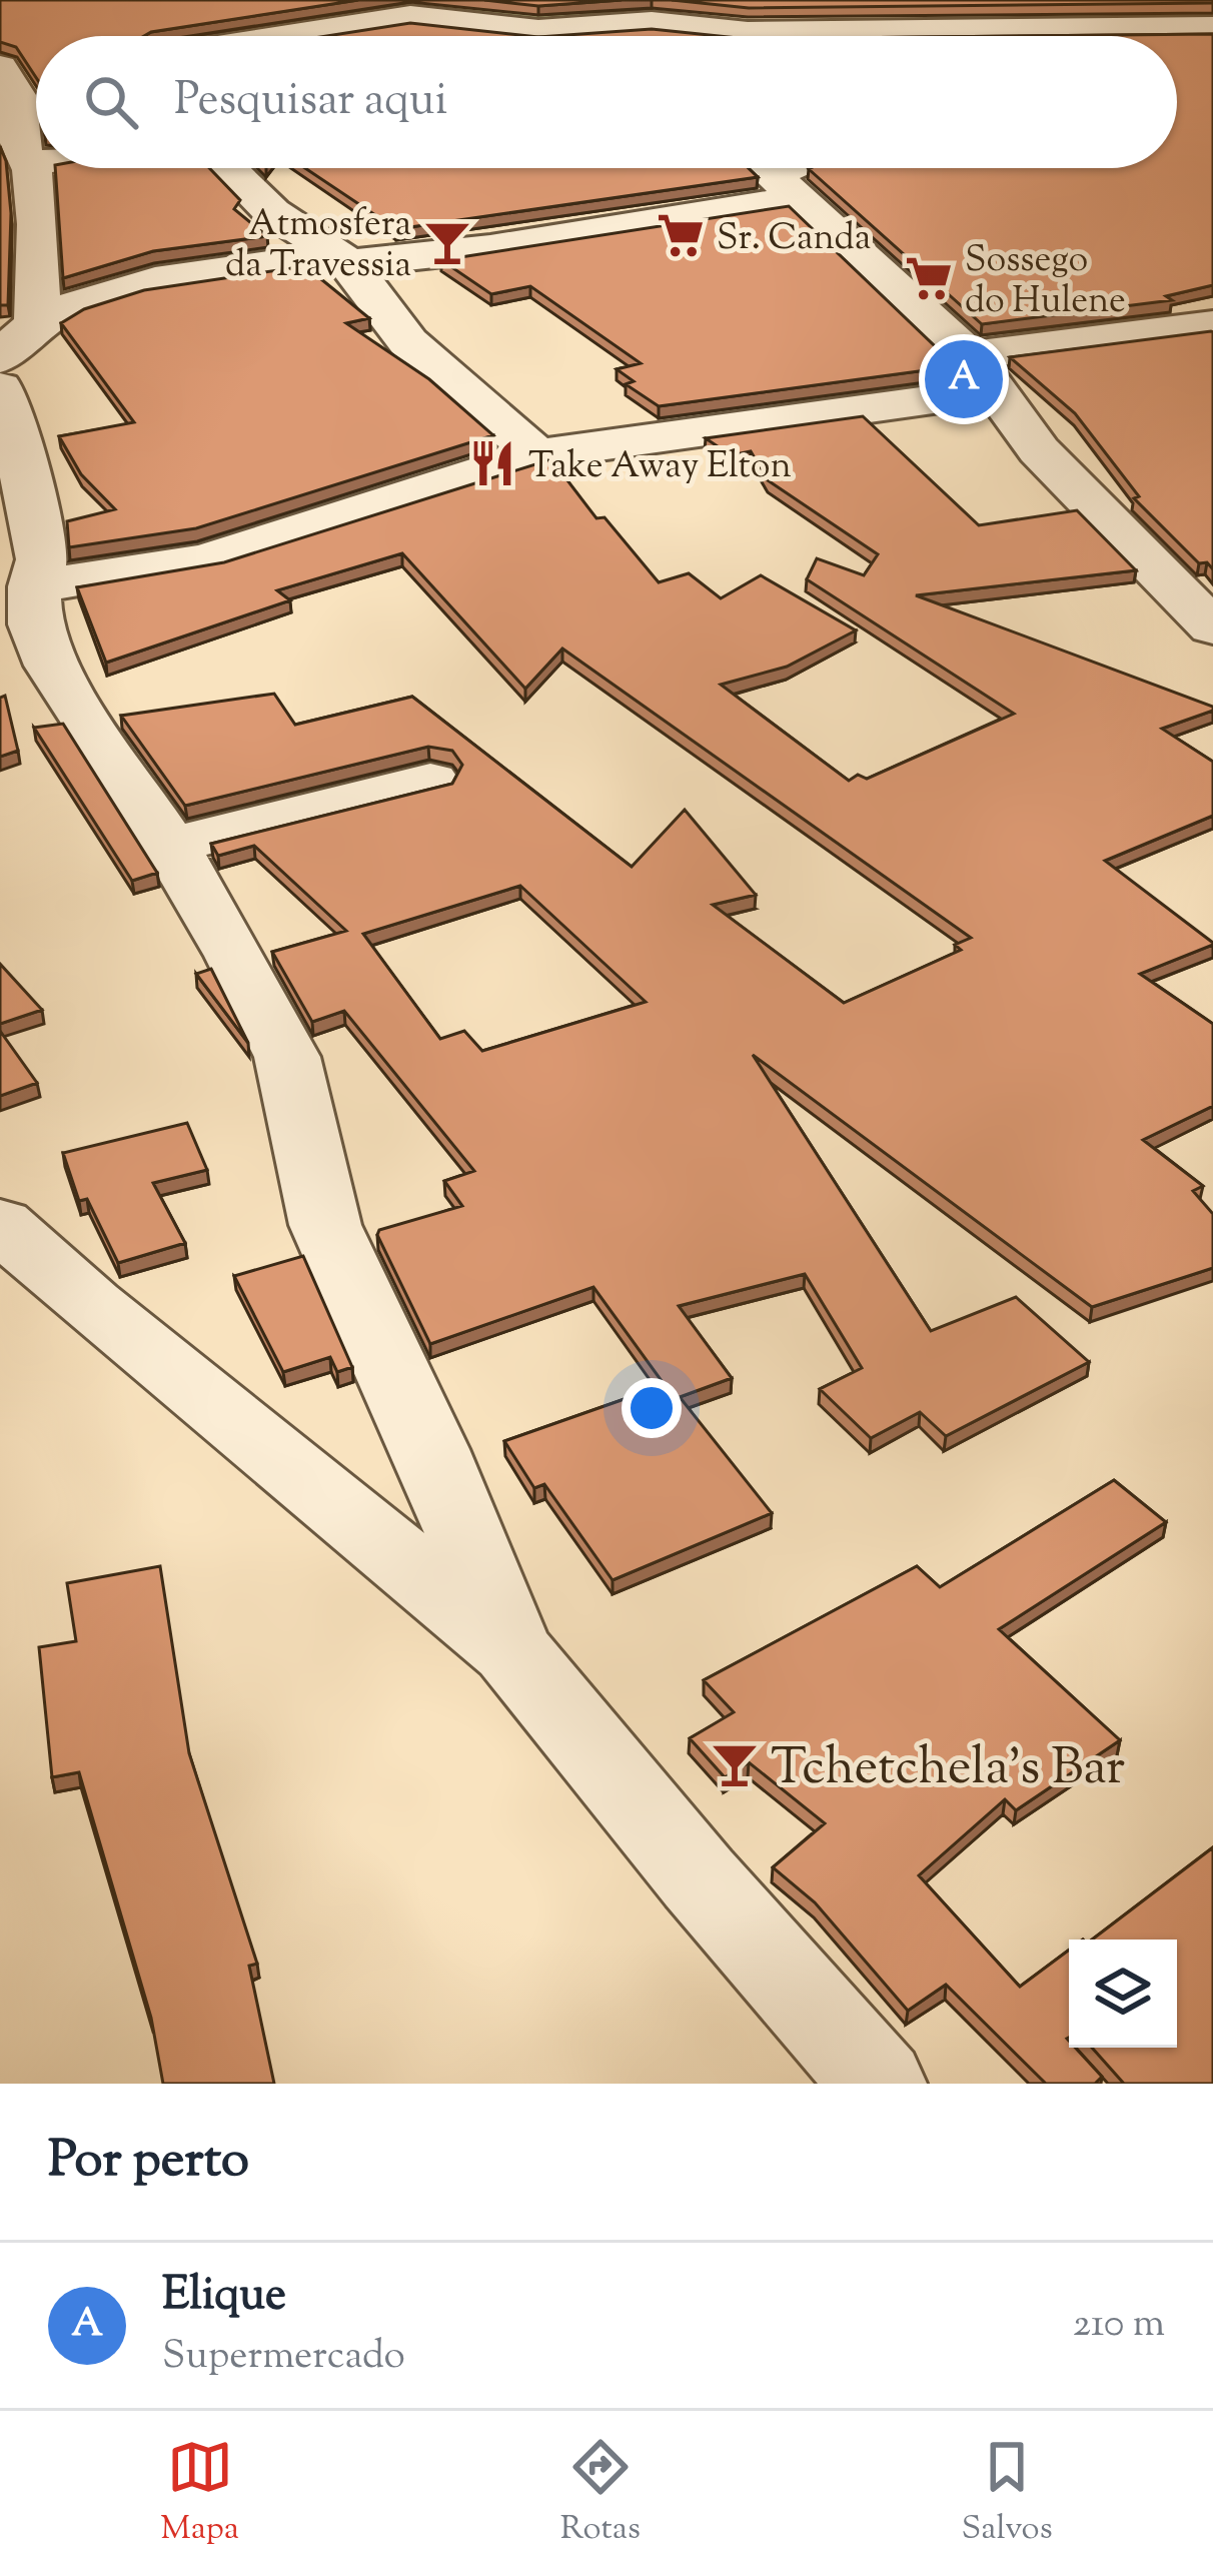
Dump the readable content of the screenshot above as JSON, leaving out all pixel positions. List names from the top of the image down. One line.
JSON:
{"places":{"supermarket":["Sr. Canda","Sossego do Hulene"],"bar":["Atmosfera da Travessia","Tchetchela's Bar"],"restaurant":["Take Away Elton"]},"page":{"search":"Pesquisar aqui","pins":"A","heading":"Por perto","list":[{"mark":"A","name":"Elique","note":"Supermercado","value":"210 m"}],"nav":["Mapa","Rotas","Salvos"]}}
